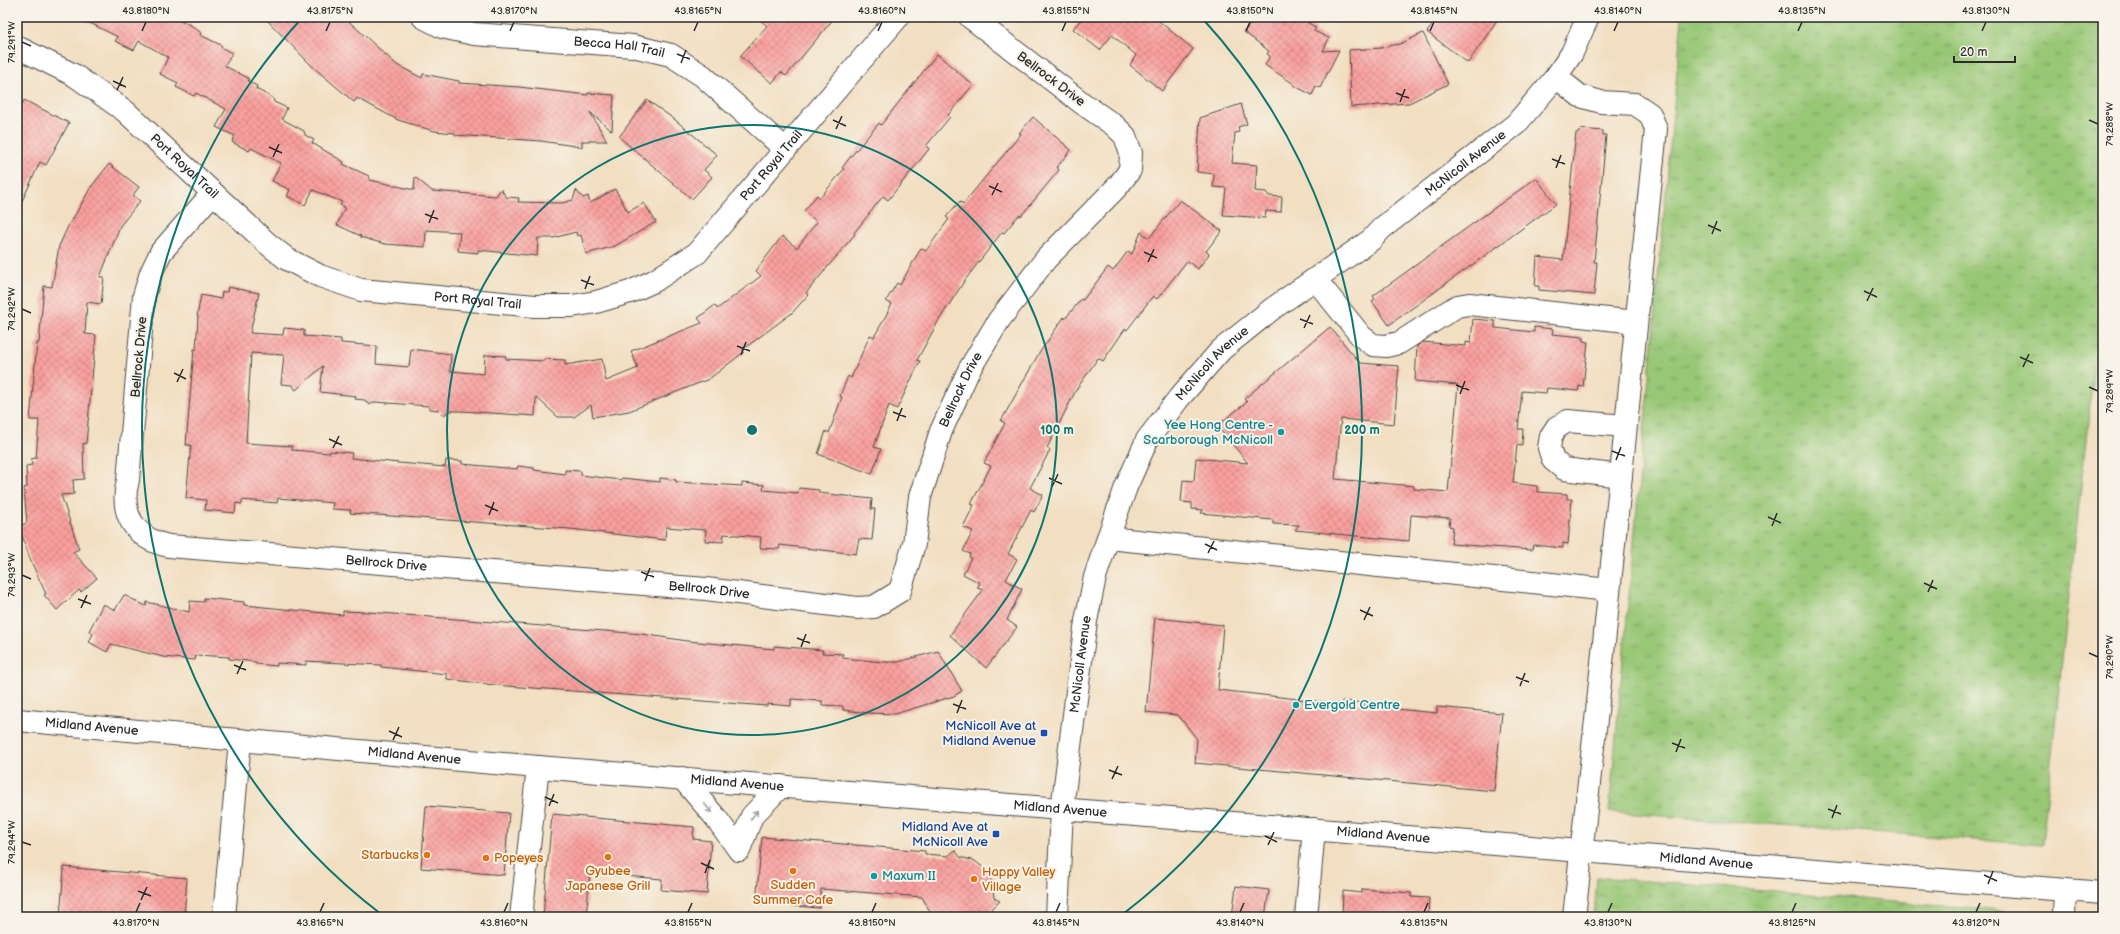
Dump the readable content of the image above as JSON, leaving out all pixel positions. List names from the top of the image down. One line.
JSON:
{"streets":{"street":["Becca Hall Trail","Bellrock Drive","McNicoll Avenue","Port Royal Trail","Midland Avenue"]},"crossings":[["Becca Hall Trail","Port Royal Trail"],["Bellrock Drive","Port Royal Trail"],["McNicoll Avenue","Midland Avenue"]],"places":{"other":["Yee Hong Centre - Scarborough McNicoll","Evergold Centre","Starbucks","Gyubee Japanese Grill","Popeyes","Sudden Summer Cafe","Maxum II","Happy Valley Village"],"transit":["McNicoll Ave at Midland Avenue","Midland Ave at McNicoll Ave"]},"scale_bar":"20 m","coordinates":["43.8180°N","43.8175°N","43.8170°N","43.8165°N","43.8160°N","43.8155°N","43.8150°N","43.8145°N","43.8140°N","43.8135°N","43.8130°N","79.291°W","79.288°W","79.292°W","79.289°W","79.293°W","79.290°W","79.294°W","43.8125°N","43.8120°N"],"rings":["100 m","200 m"]}
